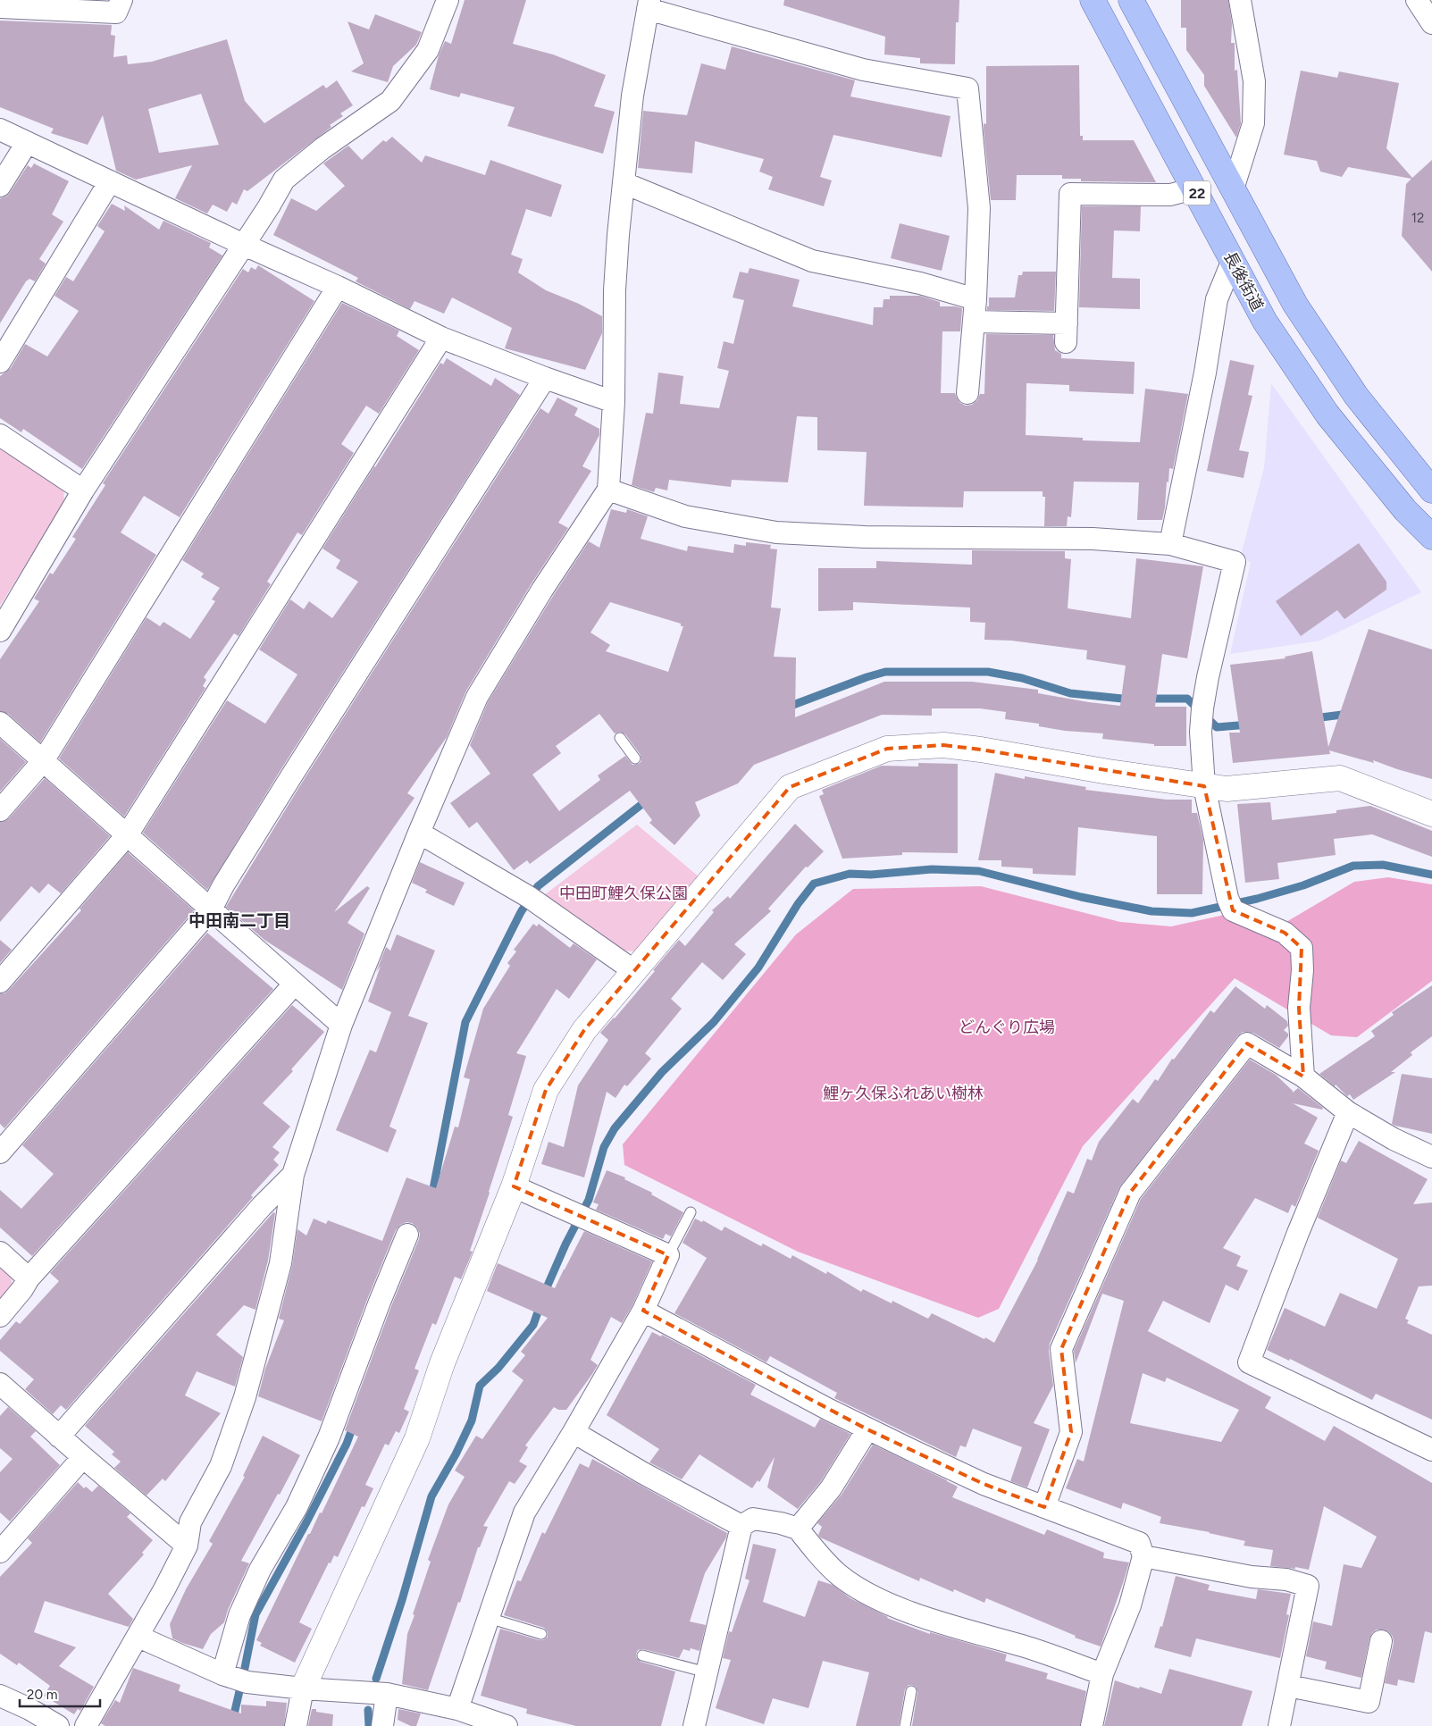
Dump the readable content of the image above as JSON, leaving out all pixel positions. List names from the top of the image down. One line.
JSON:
{"streets":{"main road":["22","長後街道"]},"districts":["中田南二丁目"],"parks":["中田町鯉久保公園","どんぐり広場","鯉ヶ久保ふれあい樹林"],"house_numbers":["12"],"scale_bar":"20 m"}
